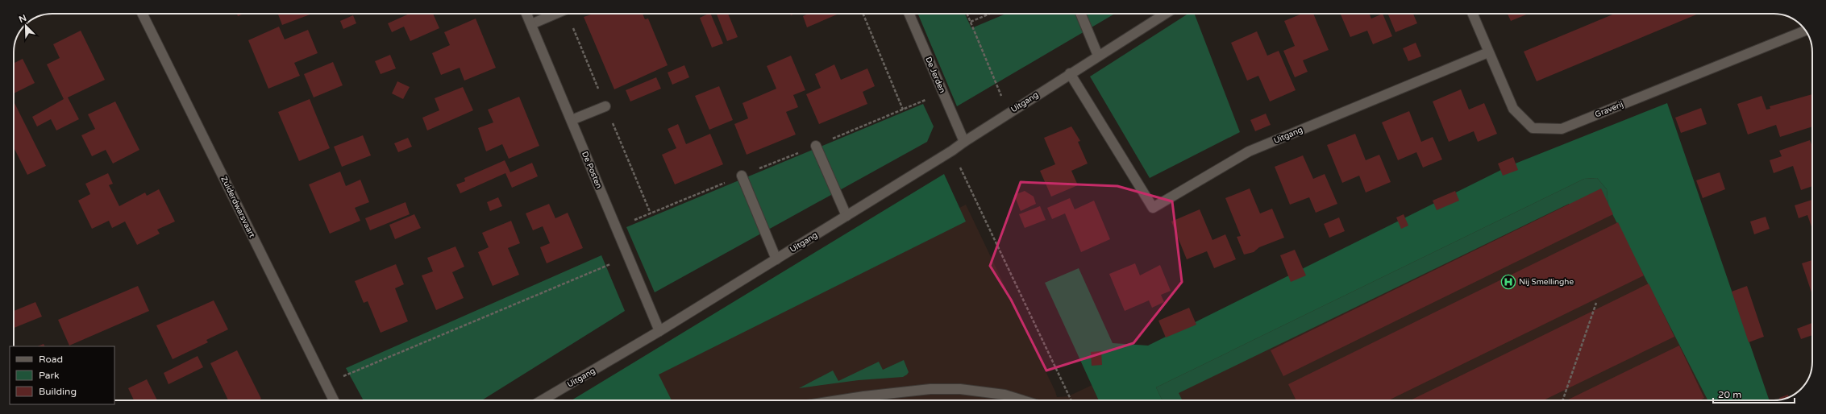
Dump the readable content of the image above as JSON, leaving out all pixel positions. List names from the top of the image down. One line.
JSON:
{"streets":{"street":["De Jerden","Uitgang","Graverij","De Posten","Zuiderdwarsvaart"]},"crossings":[["De Jerden","Uitgang"],["Uitgang","Graverij"],["Uitgang","De Posten"]],"places":{"hospital":["Nij Smellinghe"]},"legend":["Road","Park","Building"],"scale_bar":"20 m","north":"top left"}
